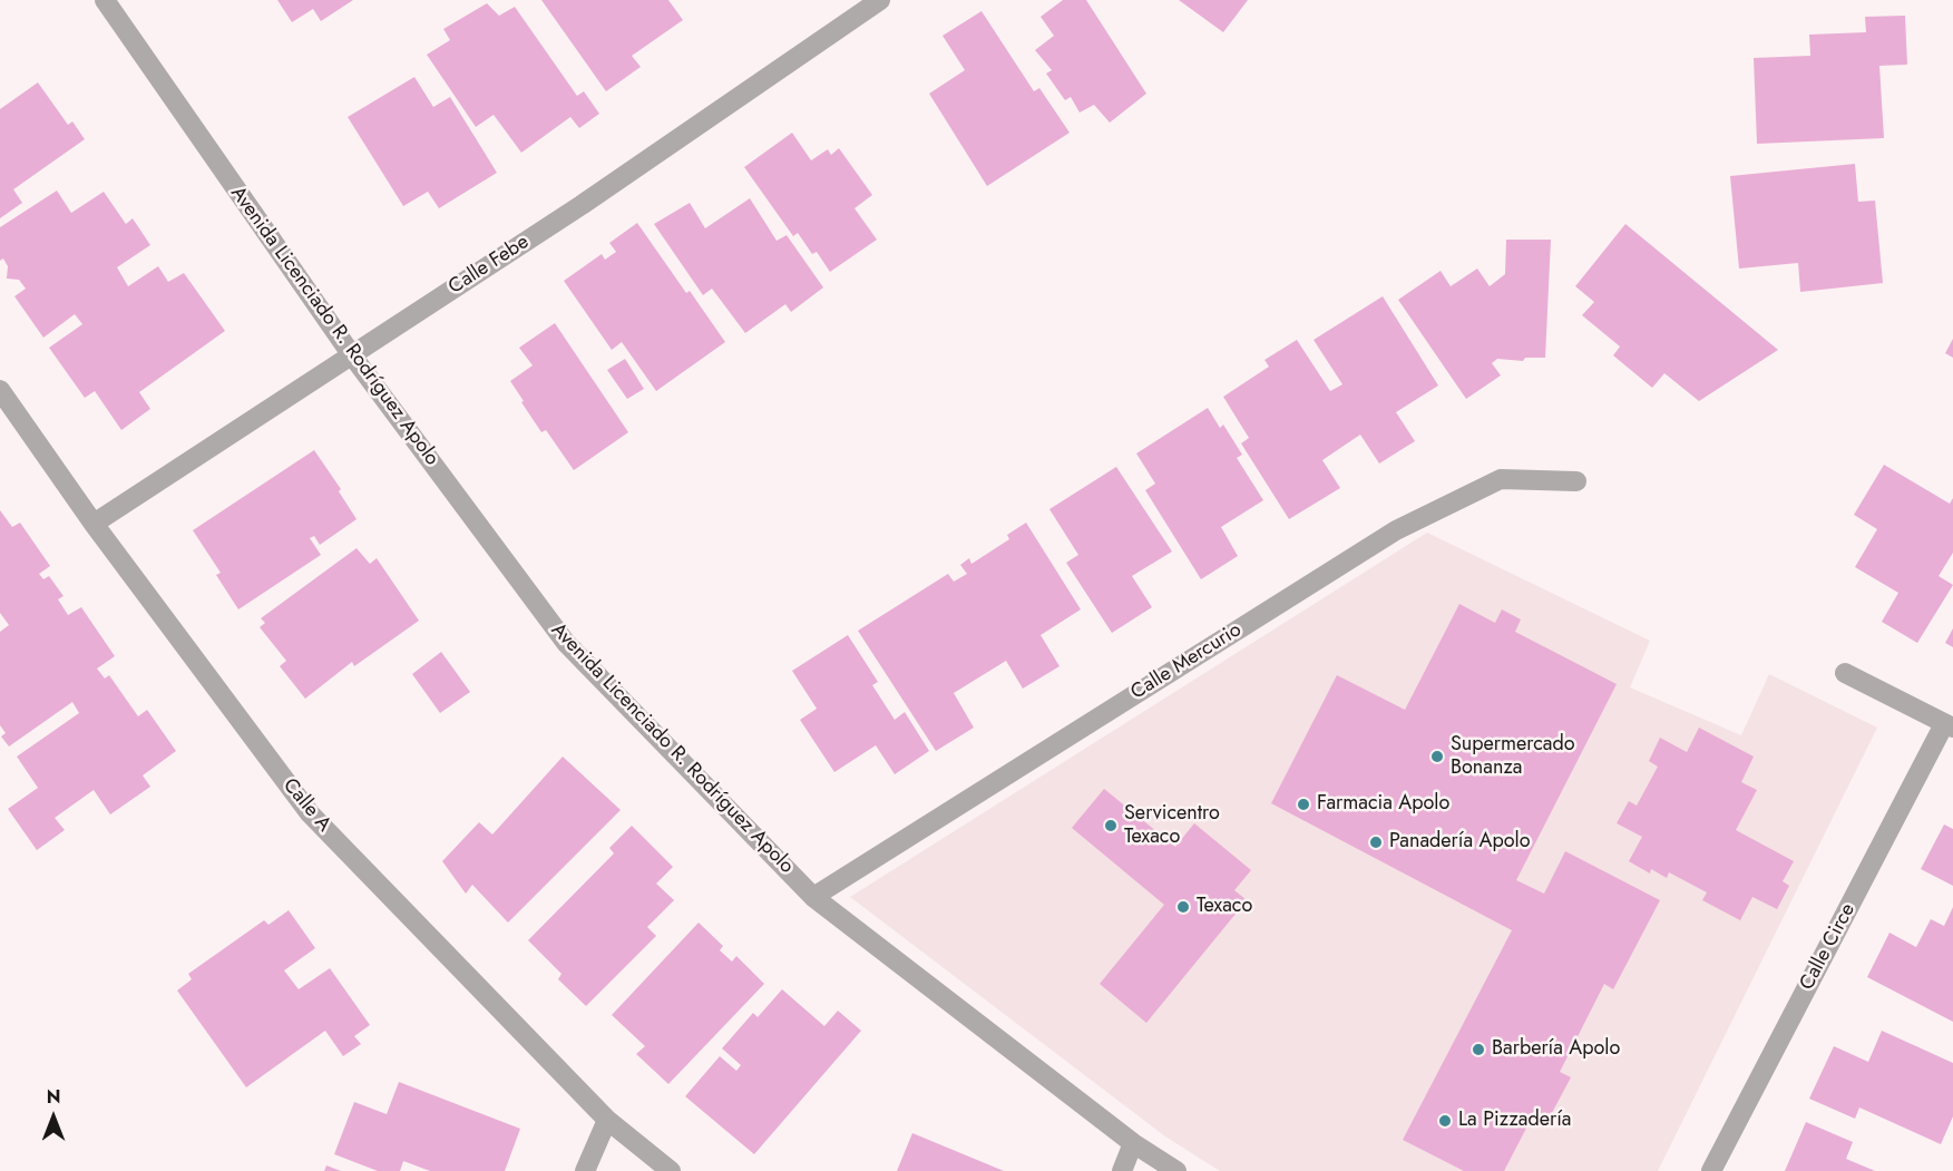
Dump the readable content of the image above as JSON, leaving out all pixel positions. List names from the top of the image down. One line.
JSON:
{"streets":{"street":["Calle Febe","Avenida Licenciado R. Rodríguez Apolo","Calle Mercurio","Calle A","Calle Circe"]},"crossings":[["Calle Febe","Avenida Licenciado R. Rodríguez Apolo"],["Calle Febe","Calle A"],["Avenida Licenciado R. Rodríguez Apolo","Calle Mercurio"]],"places":["Supermercado Bonanza","Farmacia Apolo","Servicentro Texaco","Panadería Apolo","Texaco","Barbería Apolo","La Pizzadería"],"north":"top"}
